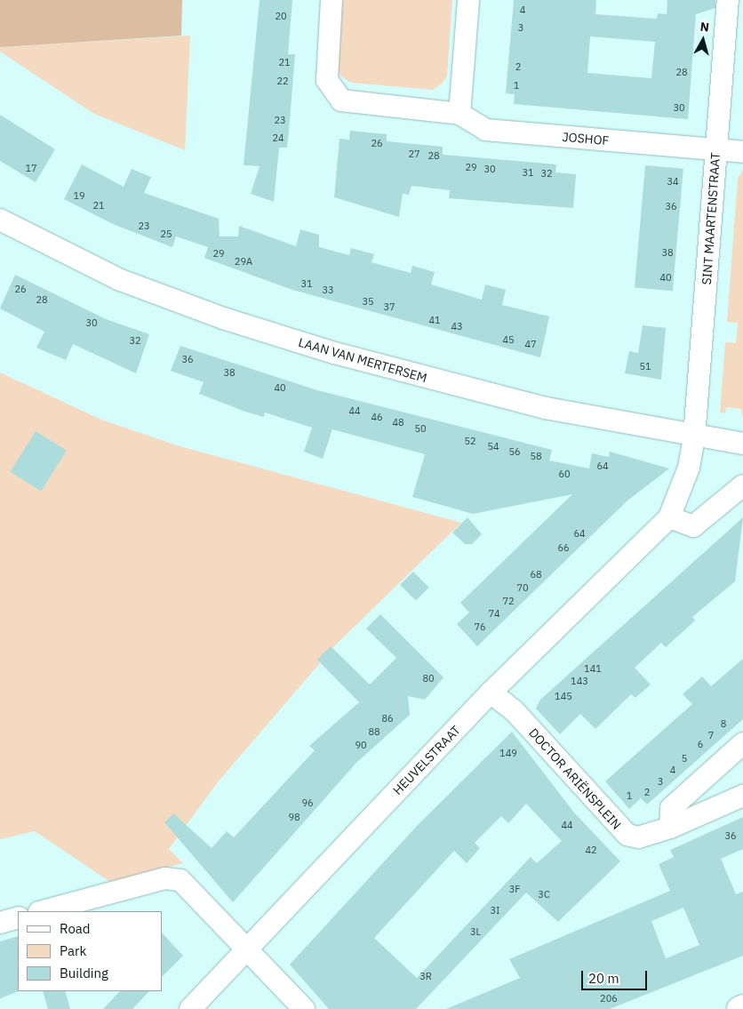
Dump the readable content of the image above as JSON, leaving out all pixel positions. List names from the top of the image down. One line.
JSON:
{"streets":{"street":["JOSHOF","SINT MAARTENSTRAAT","LAAN VAN MERTERSEM","HEUVELSTRAAT","DOCTOR ARIËNSPLEIN"]},"crossings":[["JOSHOF","SINT MAARTENSTRAAT"],["SINT MAARTENSTRAAT","LAAN VAN MERTERSEM"],["SINT MAARTENSTRAAT","HEUVELSTRAAT"],["LAAN VAN MERTERSEM","HEUVELSTRAAT"],["HEUVELSTRAAT","DOCTOR ARIËNSPLEIN"]],"house_numbers":["4","20","3","21","2","28","22","1","30","23","24","26","27","28","29","17","30","31","32","34","19","21","36","23","25","38","29","29A","40","31","26","33","28","35","37","41","30","43","45","32","47","36","51","38","40","44","46","48","50","52","54","56","58","64","60","64","66","68","70","72","74","76","141","80","143","145","86","8","88","7","6","90","149","5","4","3","2","1","96","98","44","36","42","3F","3C","3I","3L","3R","206"],"legend":["Road","Park","Building"],"scale_bar":"20 m","north":"top"}
